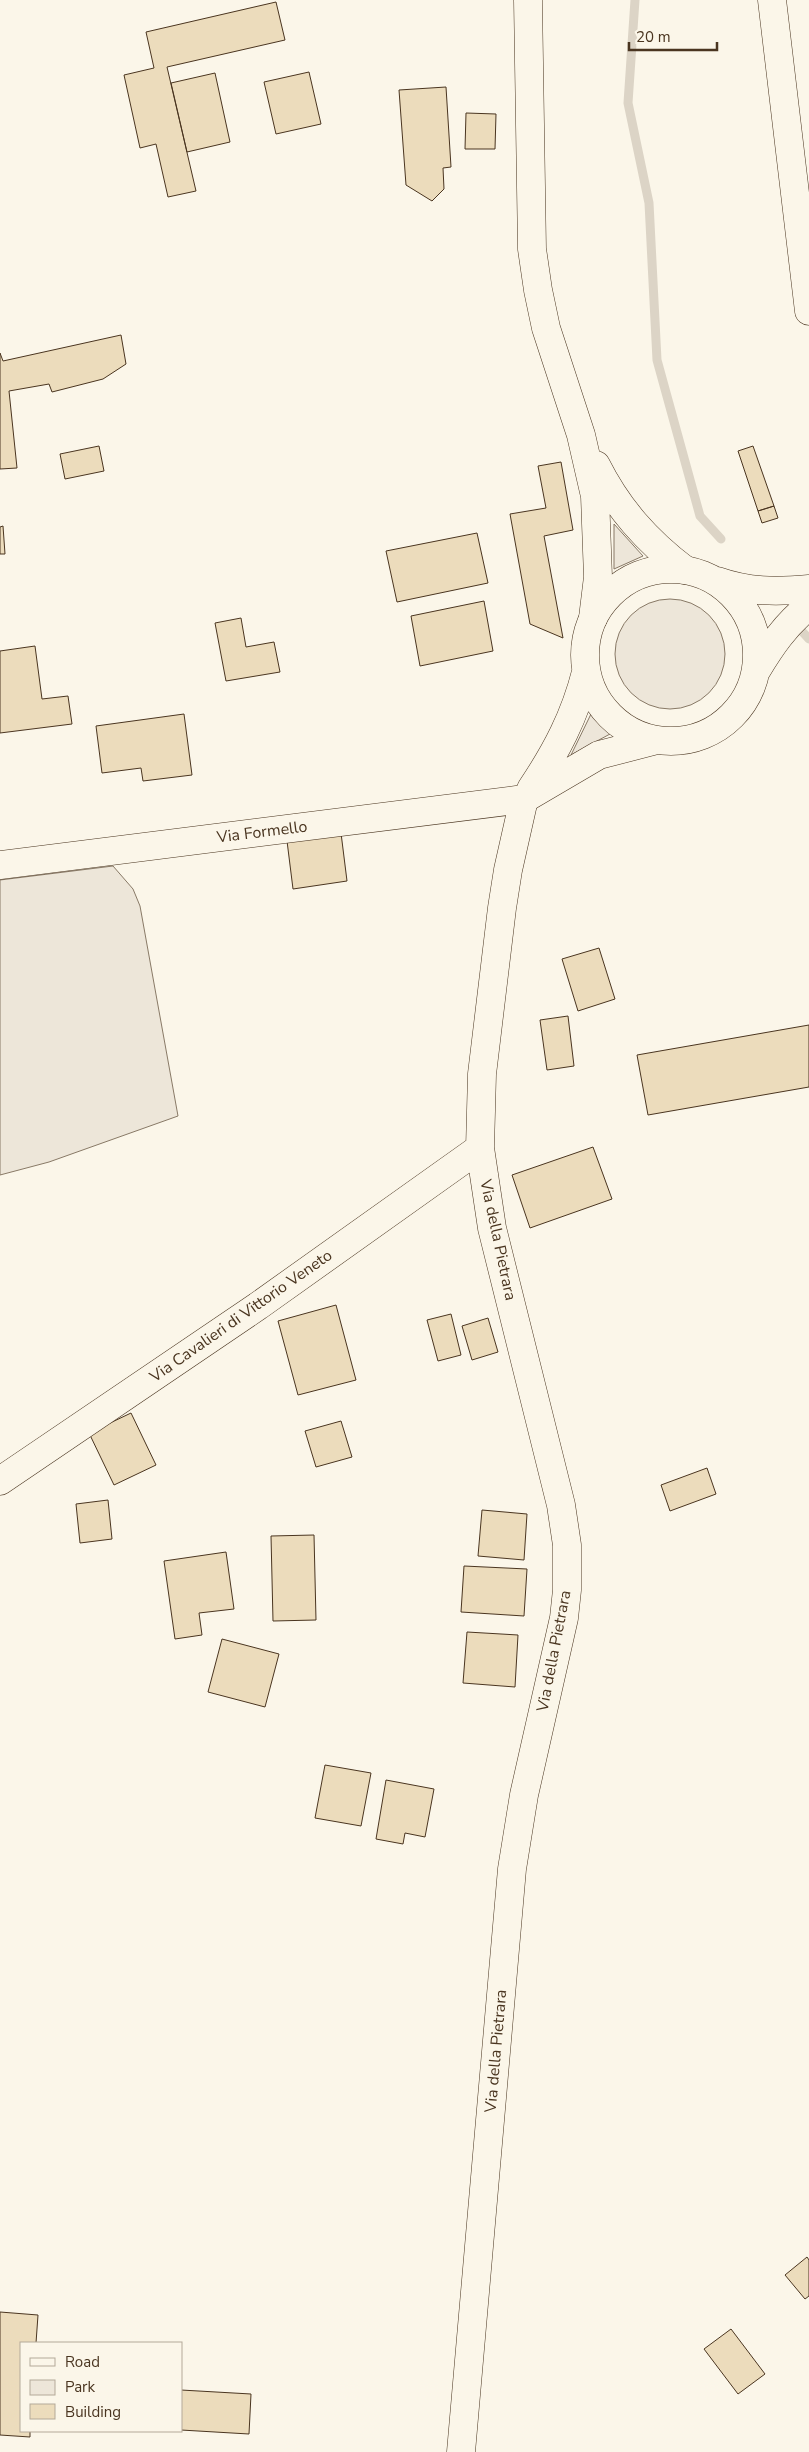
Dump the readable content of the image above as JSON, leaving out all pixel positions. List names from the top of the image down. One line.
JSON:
{"streets":{"street":["Via Formello","Via della Pietrara","Via Cavalieri di Vittorio Veneto"]},"crossings":[["Via Formello","Via della Pietrara"],["Via della Pietrara","Via Cavalieri di Vittorio Veneto"]],"legend":["Road","Park","Building"],"scale_bar":"20 m"}
